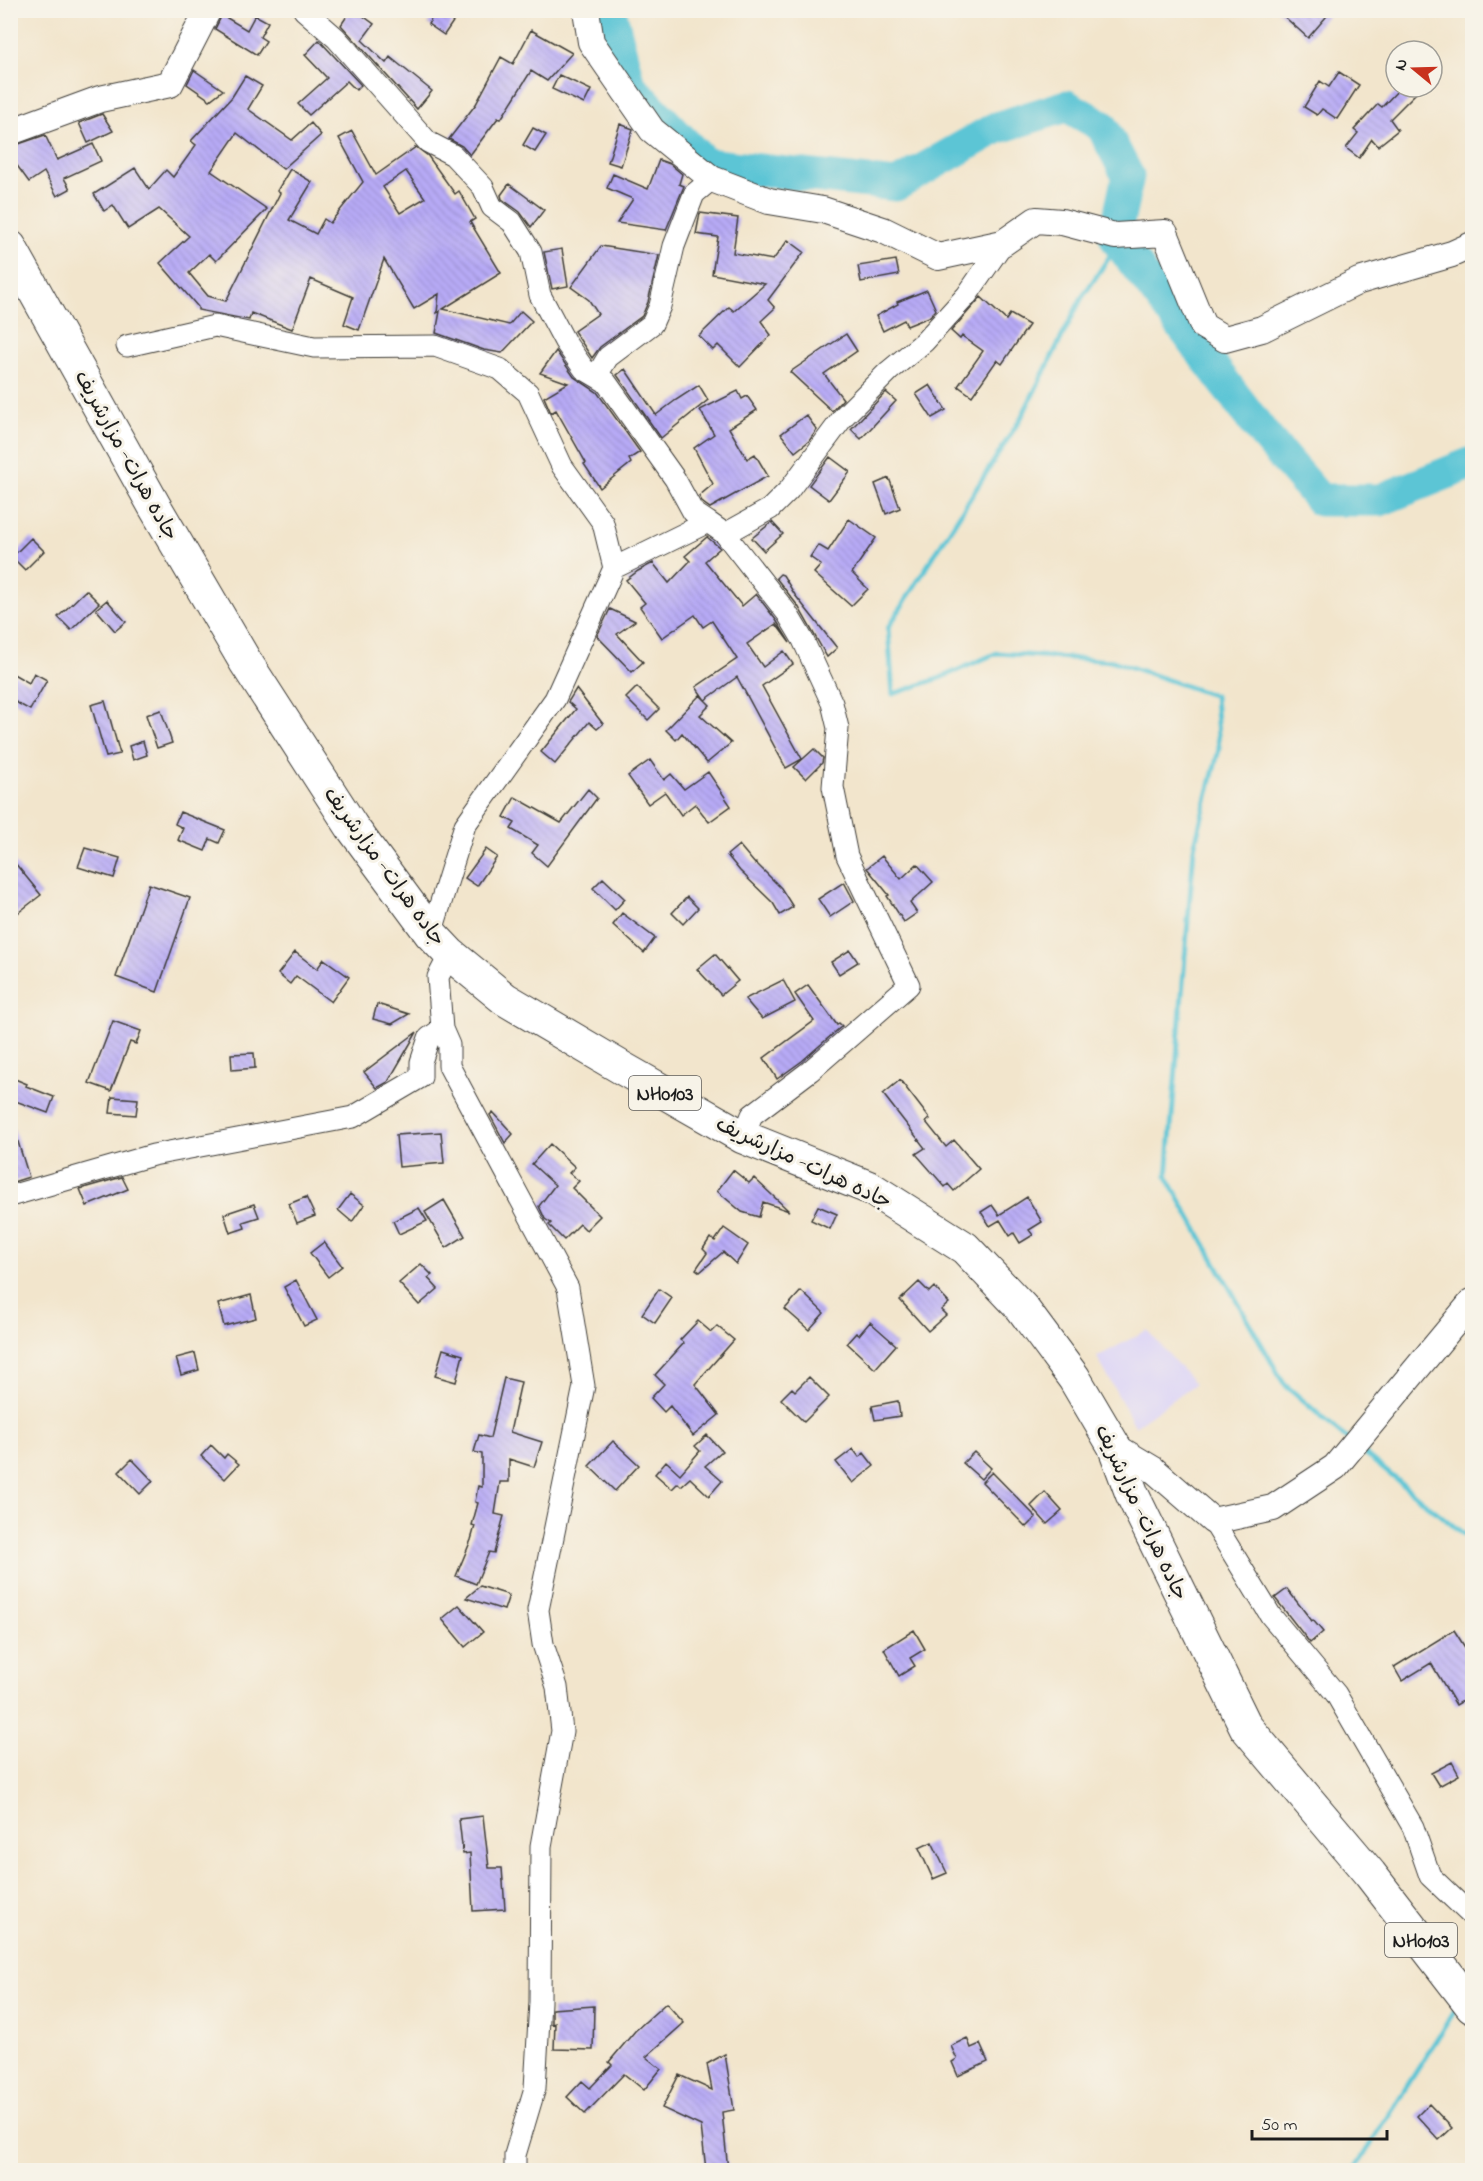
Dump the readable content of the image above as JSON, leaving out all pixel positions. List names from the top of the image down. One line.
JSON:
{"streets":{"highway":["جاده هرات- مزارشریف","NH0103"]},"scale_bar":"50 m","north":"left"}
